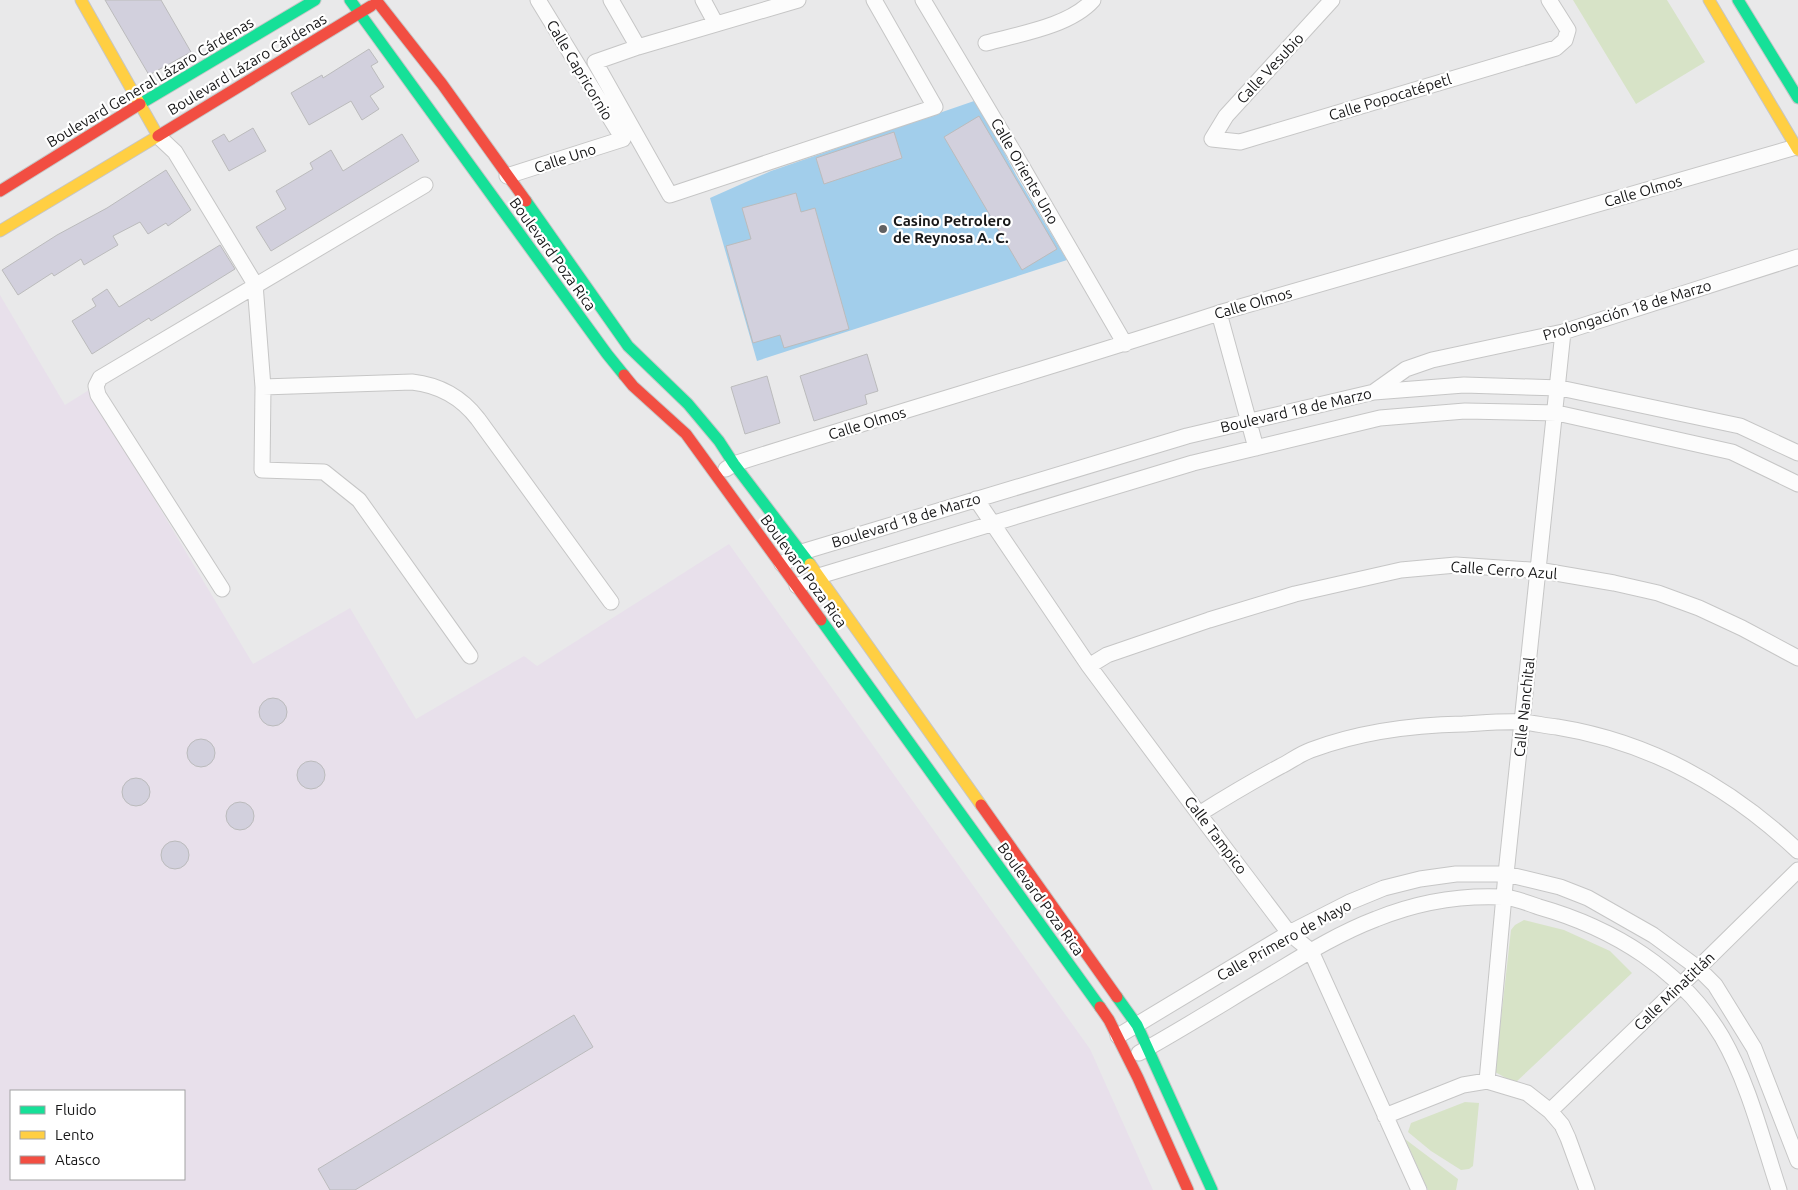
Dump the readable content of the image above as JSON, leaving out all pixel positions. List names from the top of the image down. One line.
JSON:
{"streets":{"main road":["Boulevard Lázaro Cárdenas","Boulevard General Lázaro Cárdenas","Boulevard Poza Rica"],"street":["Calle Vesubio","Calle Capricornio","Calle Popocatépetl","Calle Uno","Calle Oriente Uno","Calle Olmos","Prolongación 18 de Marzo","Boulevard 18 de Marzo","Calle Cerro Azul","Calle Nanchital","Calle Tampico","Calle Primero de Mayo","Calle Minatitlán"]},"crossings":[["Boulevard Lázaro Cárdenas","Boulevard Poza Rica"],["Calle Vesubio","Calle Popocatépetl"],["Calle Capricornio","Calle Uno"],["Calle Uno","Boulevard Poza Rica"],["Calle Oriente Uno","Calle Olmos"],["Calle Olmos","Boulevard Poza Rica"],["Boulevard Poza Rica","Boulevard 18 de Marzo"],["Boulevard Poza Rica","Calle Primero de Mayo"],["Prolongación 18 de Marzo","Boulevard 18 de Marzo"],["Prolongación 18 de Marzo","Calle Nanchital"],["Boulevard 18 de Marzo","Calle Nanchital"],["Boulevard 18 de Marzo","Calle Tampico"],["Calle Cerro Azul","Calle Nanchital"],["Calle Cerro Azul","Calle Tampico"],["Calle Nanchital","Calle Primero de Mayo"],["Calle Tampico","Calle Primero de Mayo"],["Calle Primero de Mayo","Calle Minatitlán"]],"places":["Casino Petrolero de Reynosa A. C."],"legend":["Fluido","Lento","Atasco"]}
